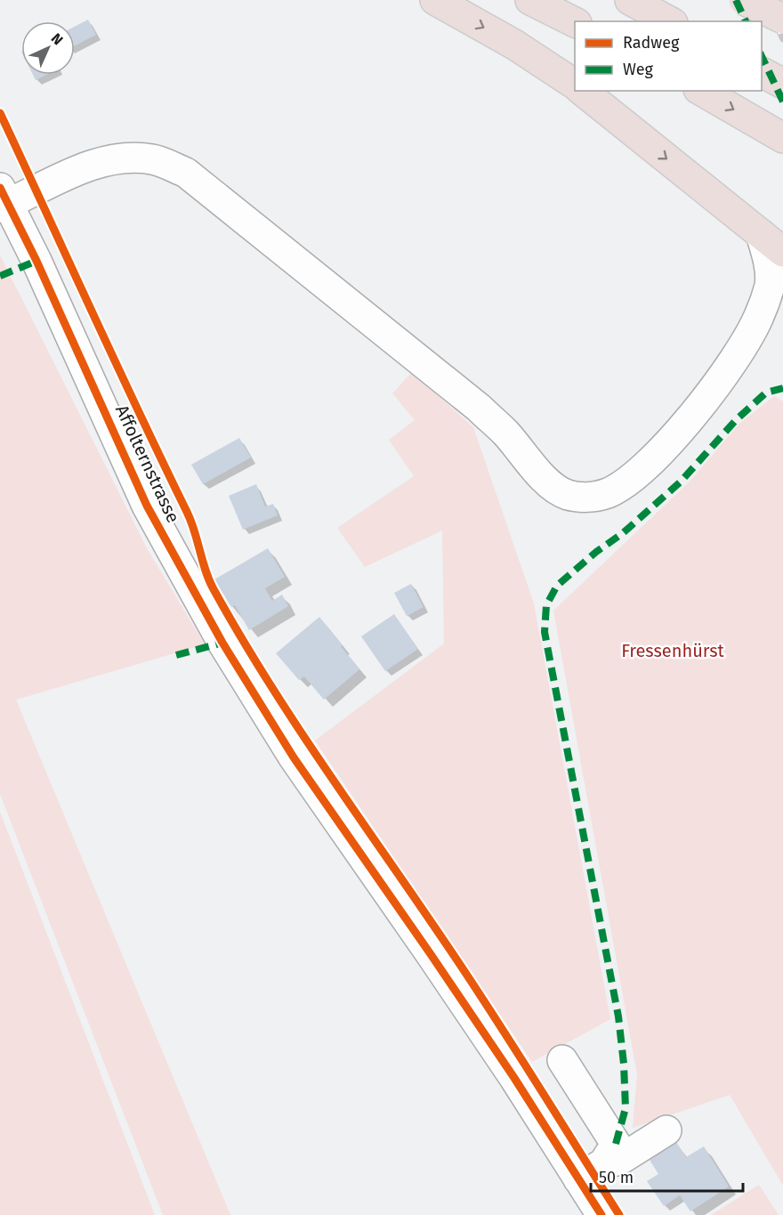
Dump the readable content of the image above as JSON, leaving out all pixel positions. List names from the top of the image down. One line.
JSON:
{"streets":{"street":["Affolternstrasse"]},"parks":["Fressenhürst"],"legend":["Radweg","Weg"],"scale_bar":"50 m","north":"top right"}
